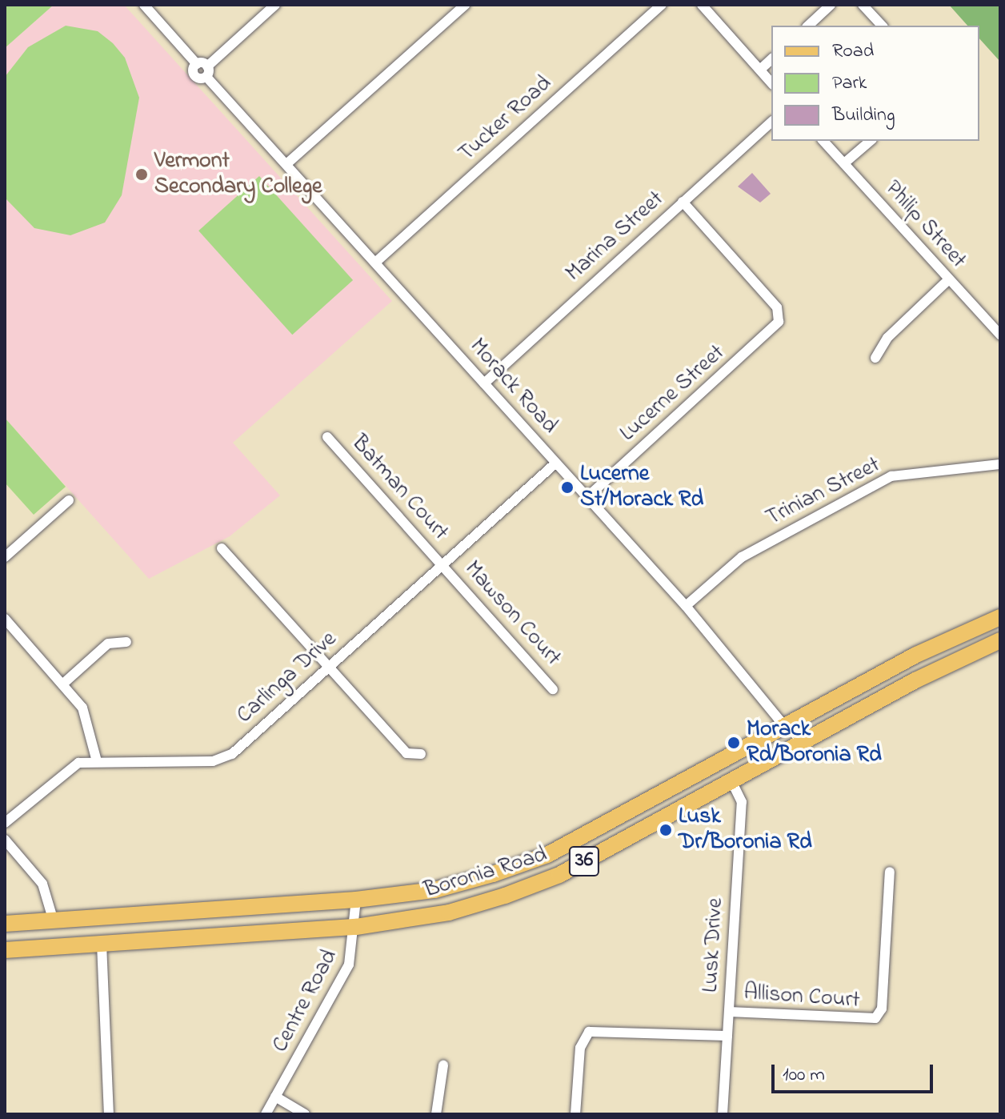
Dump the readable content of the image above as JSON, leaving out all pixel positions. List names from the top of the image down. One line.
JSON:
{"streets":{"main road":["36","Boronia Road"],"street":["Tucker Road","Philip Street","Marina Street","Morack Road","Lucerne Street","Batman Court","Trinian Street","Mawson Court","Carlinga Drive","Lusk Drive","Allison Court","Centre Road"]},"crossings":[["Tucker Road","Morack Road"],["Marina Street","Morack Road"],["Marina Street","Lucerne Street"],["Morack Road","Lucerne Street"],["Morack Road","Trinian Street"],["Morack Road","Carlinga Drive"],["Morack Road","Boronia Road"],["Batman Court","Mawson Court"],["Batman Court","Carlinga Drive"],["Mawson Court","Carlinga Drive"],["Boronia Road","Lusk Drive"],["Boronia Road","Centre Road"],["Lusk Drive","Allison Court"]],"places":["Vermont Secondary College","Lucerne St/Morack Rd","Morack Rd/Boronia Rd","Lusk Dr/Boronia Rd"],"legend":["Road","Park","Building"],"scale_bar":"100 m"}
